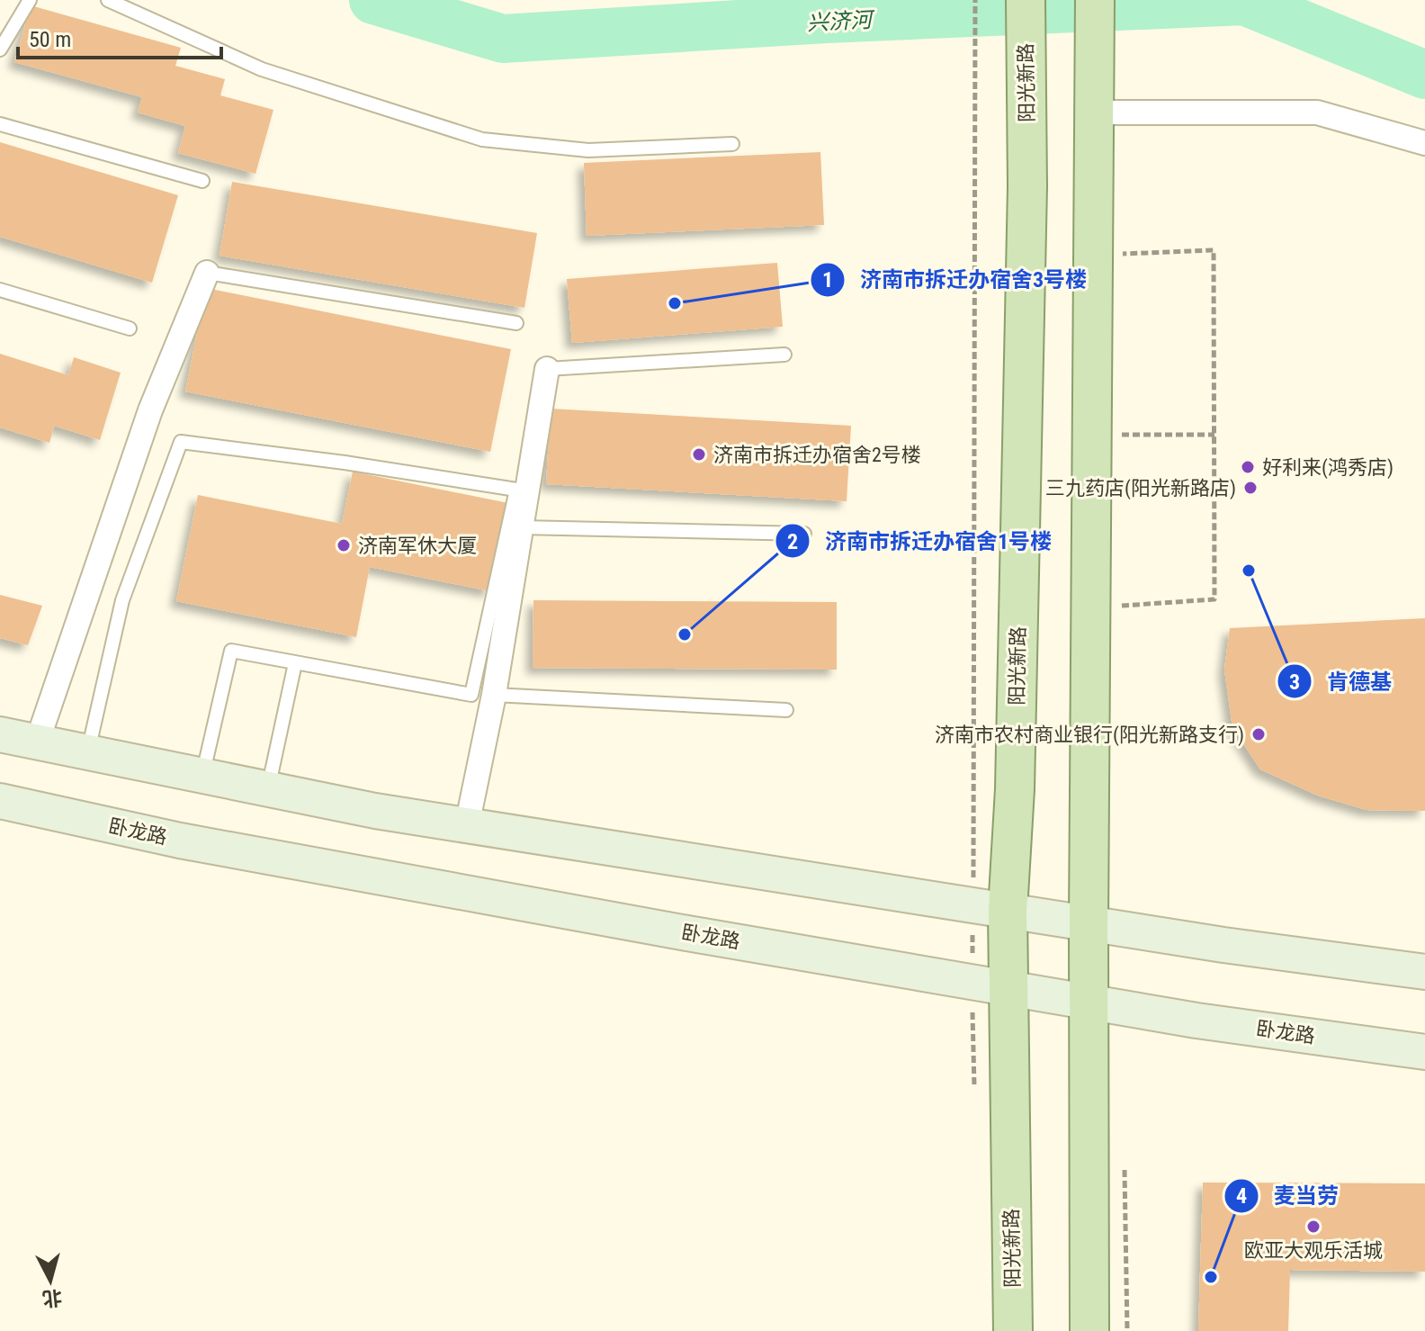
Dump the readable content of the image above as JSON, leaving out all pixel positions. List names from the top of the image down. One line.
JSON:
{"streets":{"main road":["阳光新路","卧龙路"]},"crossings":[["阳光新路","卧龙路"]],"water":["兴济河"],"places":["济南市拆迁办宿舍3号楼","济南市拆迁办宿舍2号楼","好利来(鸿秀店)","三九药店(阳光新路店)","济南军休大厦","肯德基","济南市拆迁办宿舍1号楼","济南市农村商业银行(阳光新路支行)","欧亚大观乐活城","麦当劳"],"scale_bar":"50 m","north":"bottom"}
